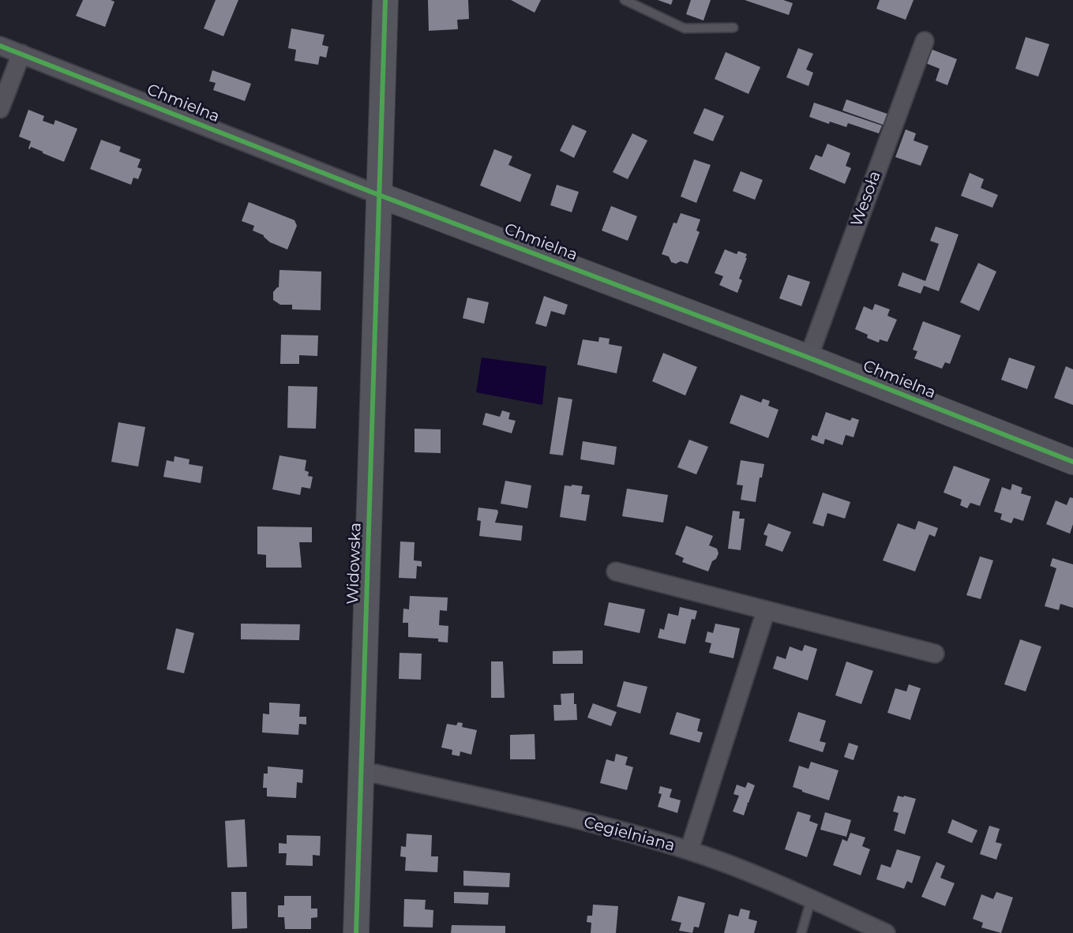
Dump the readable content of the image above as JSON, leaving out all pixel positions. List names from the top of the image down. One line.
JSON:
{"streets":{"street":["Chmielna","Wesoła","Widowska","Cegielniana"]},"crossings":[["Chmielna","Wesoła"],["Chmielna","Widowska"],["Widowska","Cegielniana"]]}
